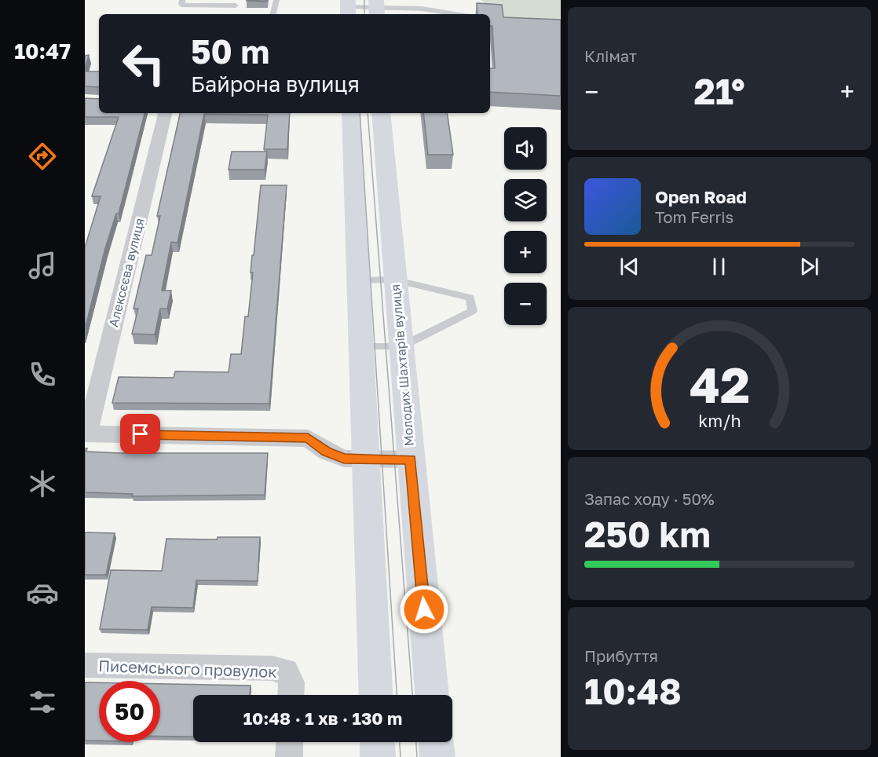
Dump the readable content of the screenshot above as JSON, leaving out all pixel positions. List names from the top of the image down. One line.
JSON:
{"streets":{"main road":["Молодих Шахтарів вулиця"],"street":["Алексєєва вулиця","Писемського провулок"]},"page":{"tabs":"10:47","tile":["Клімат",["Запас ходу · 50%","250 km"],["Прибуття","10:48"]],"turn":["50 m","Байрона вулиця"],"heat":["−","21°","+"],"map_buttons":["+","−"],"song":["Open Road","Tom Ferris"],"limit":"50","trip":"10:48 · 1 хв · 130 m","gauge":["42","km/h"]}}
